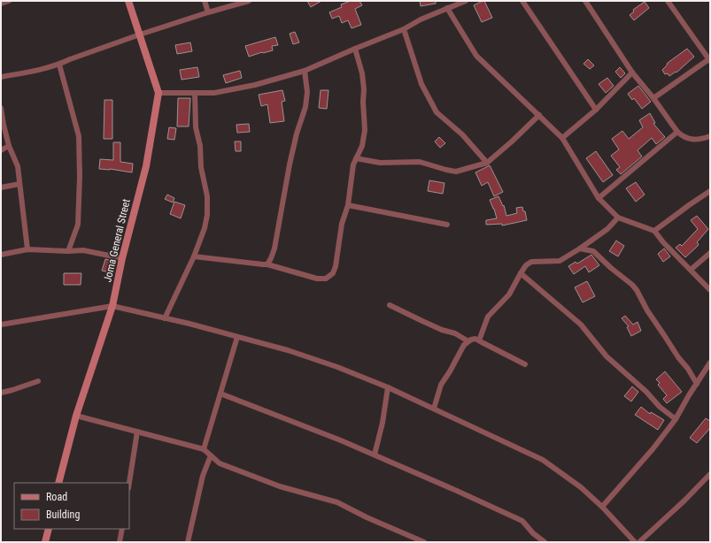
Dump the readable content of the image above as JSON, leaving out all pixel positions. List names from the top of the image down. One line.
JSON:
{"streets":{"street":["Joma General Street"]},"legend":["Road","Building"]}
